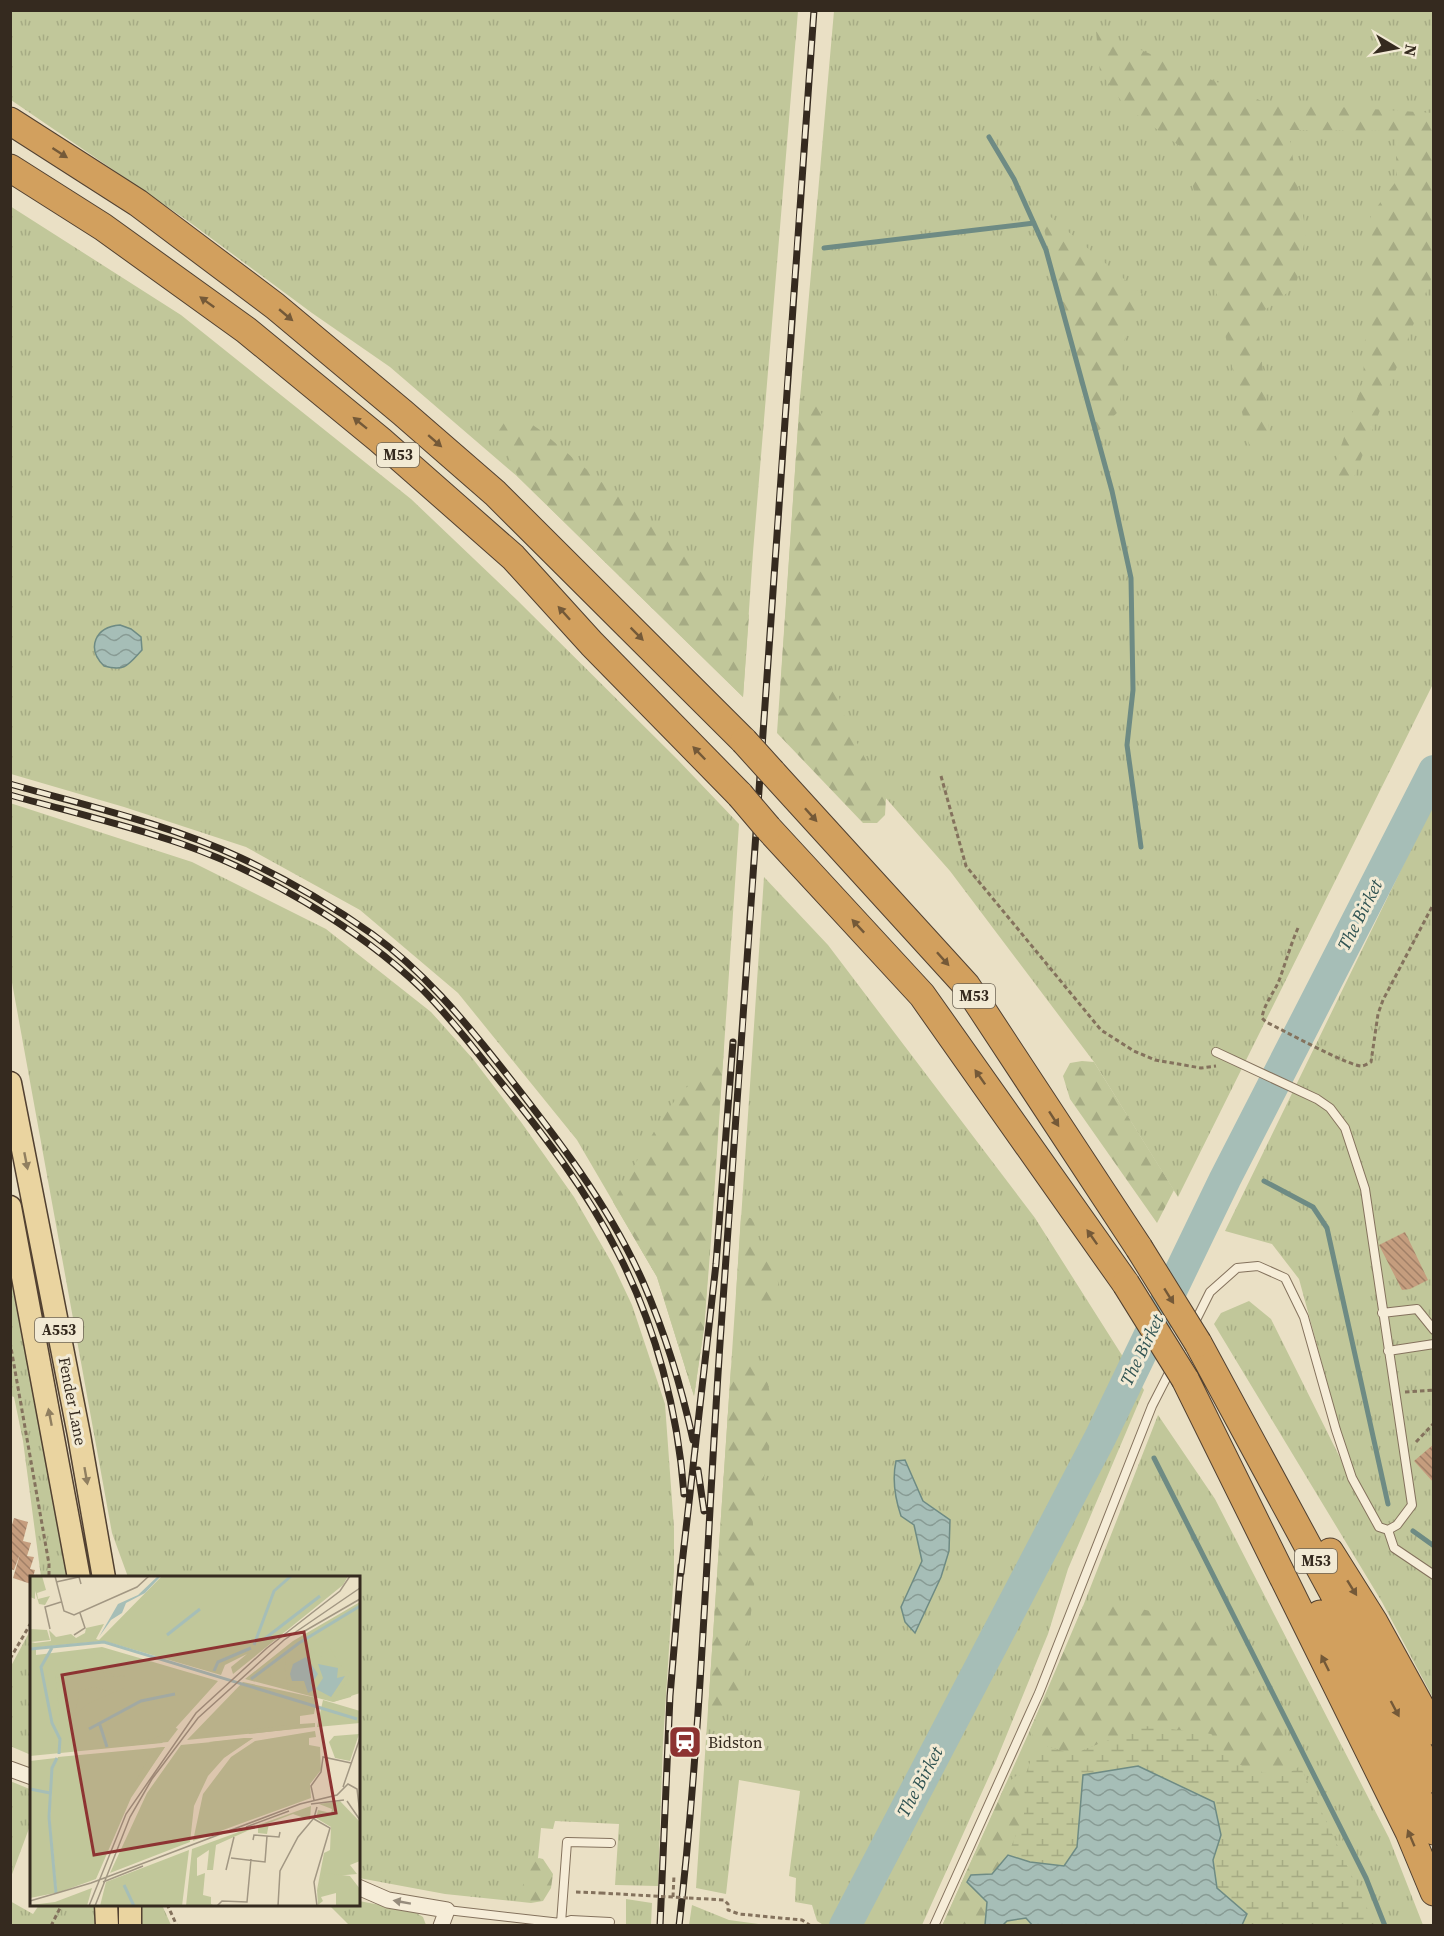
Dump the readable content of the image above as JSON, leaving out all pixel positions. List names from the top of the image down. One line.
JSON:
{"streets":{"highway":["M53"],"main road":["A553","Fender Lane"]},"water":["The Birket"],"places":{"station":["Bidston"]},"north":"right"}
